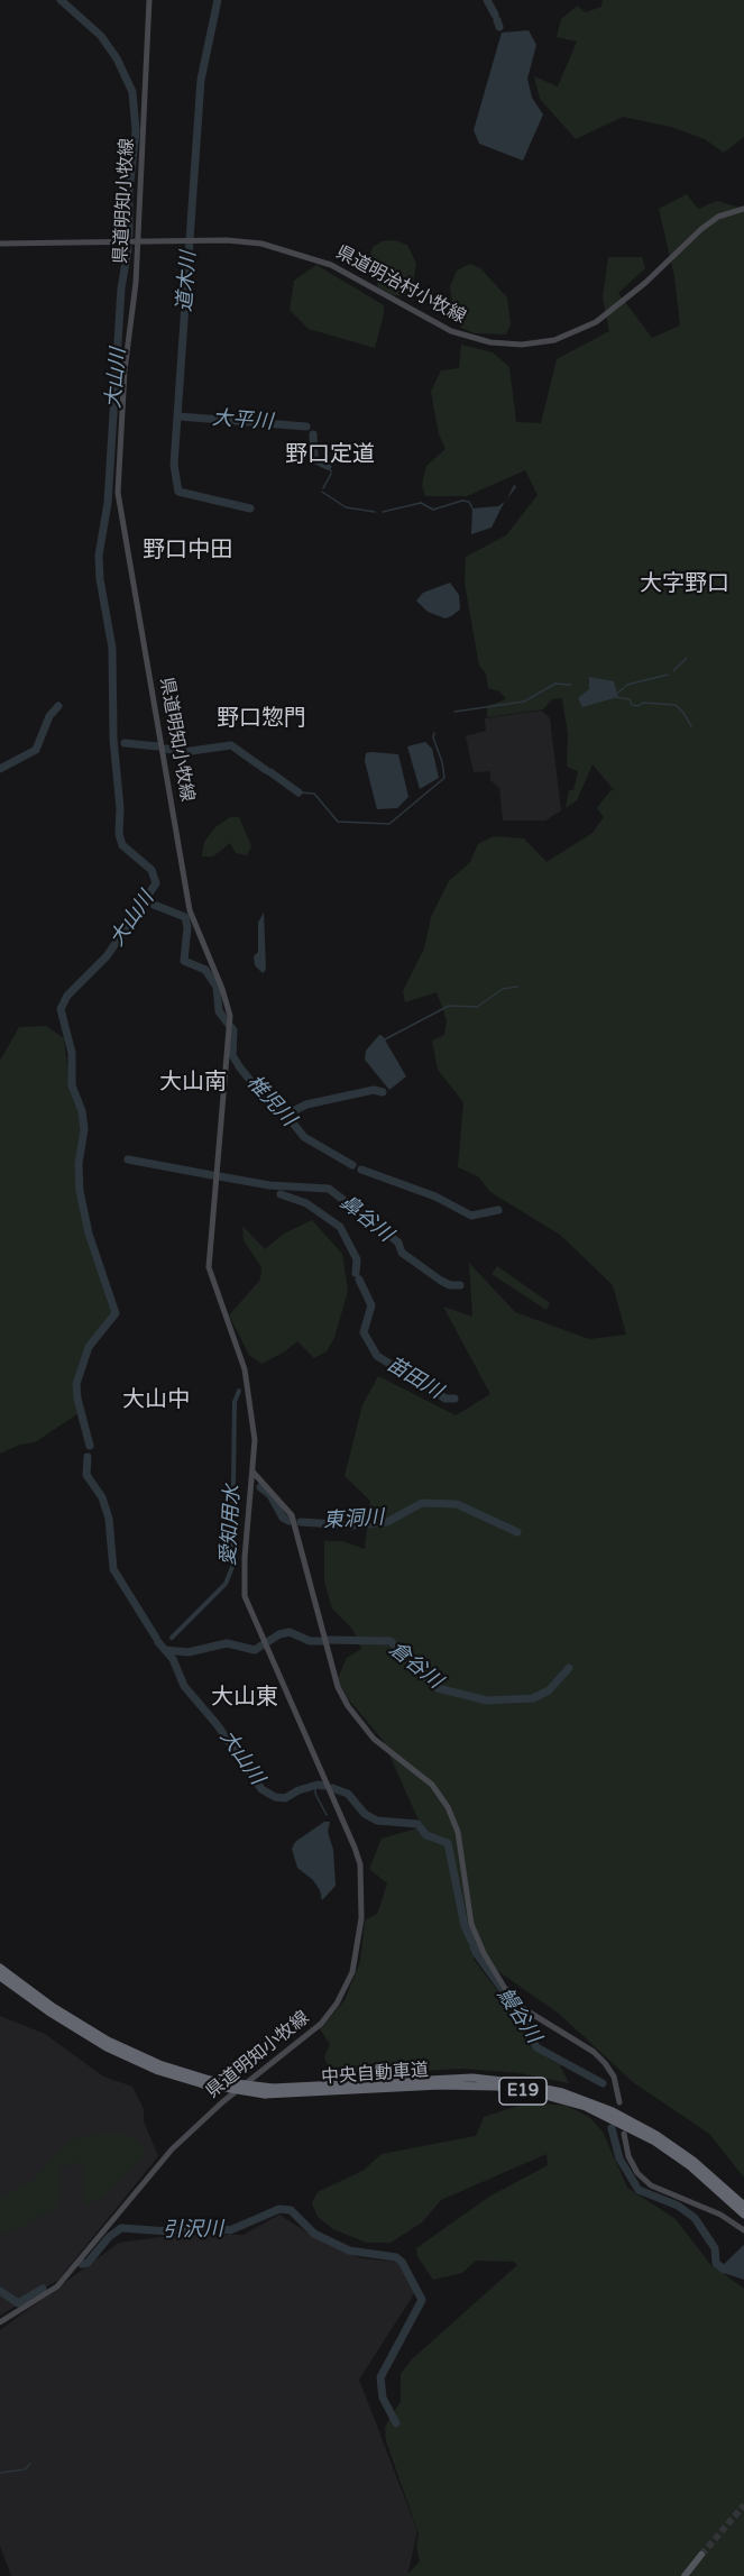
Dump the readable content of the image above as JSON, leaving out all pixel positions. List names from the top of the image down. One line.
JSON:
{"streets":{"highway":["中央自動車道","E19"],"main road":["県道明知小牧線","県道明治村小牧線"]},"crossings":[["県道明知小牧線","県道明治村小牧線"]],"districts":["野口定道","野口中田","大字野口","野口惣門","大山南","大山中","大山東"],"water":["道木川","大山川","大平川","椎児川","鼻谷川","苗田川","東洞川","愛知用水","倉谷川","鰻谷川","引沢川"]}
